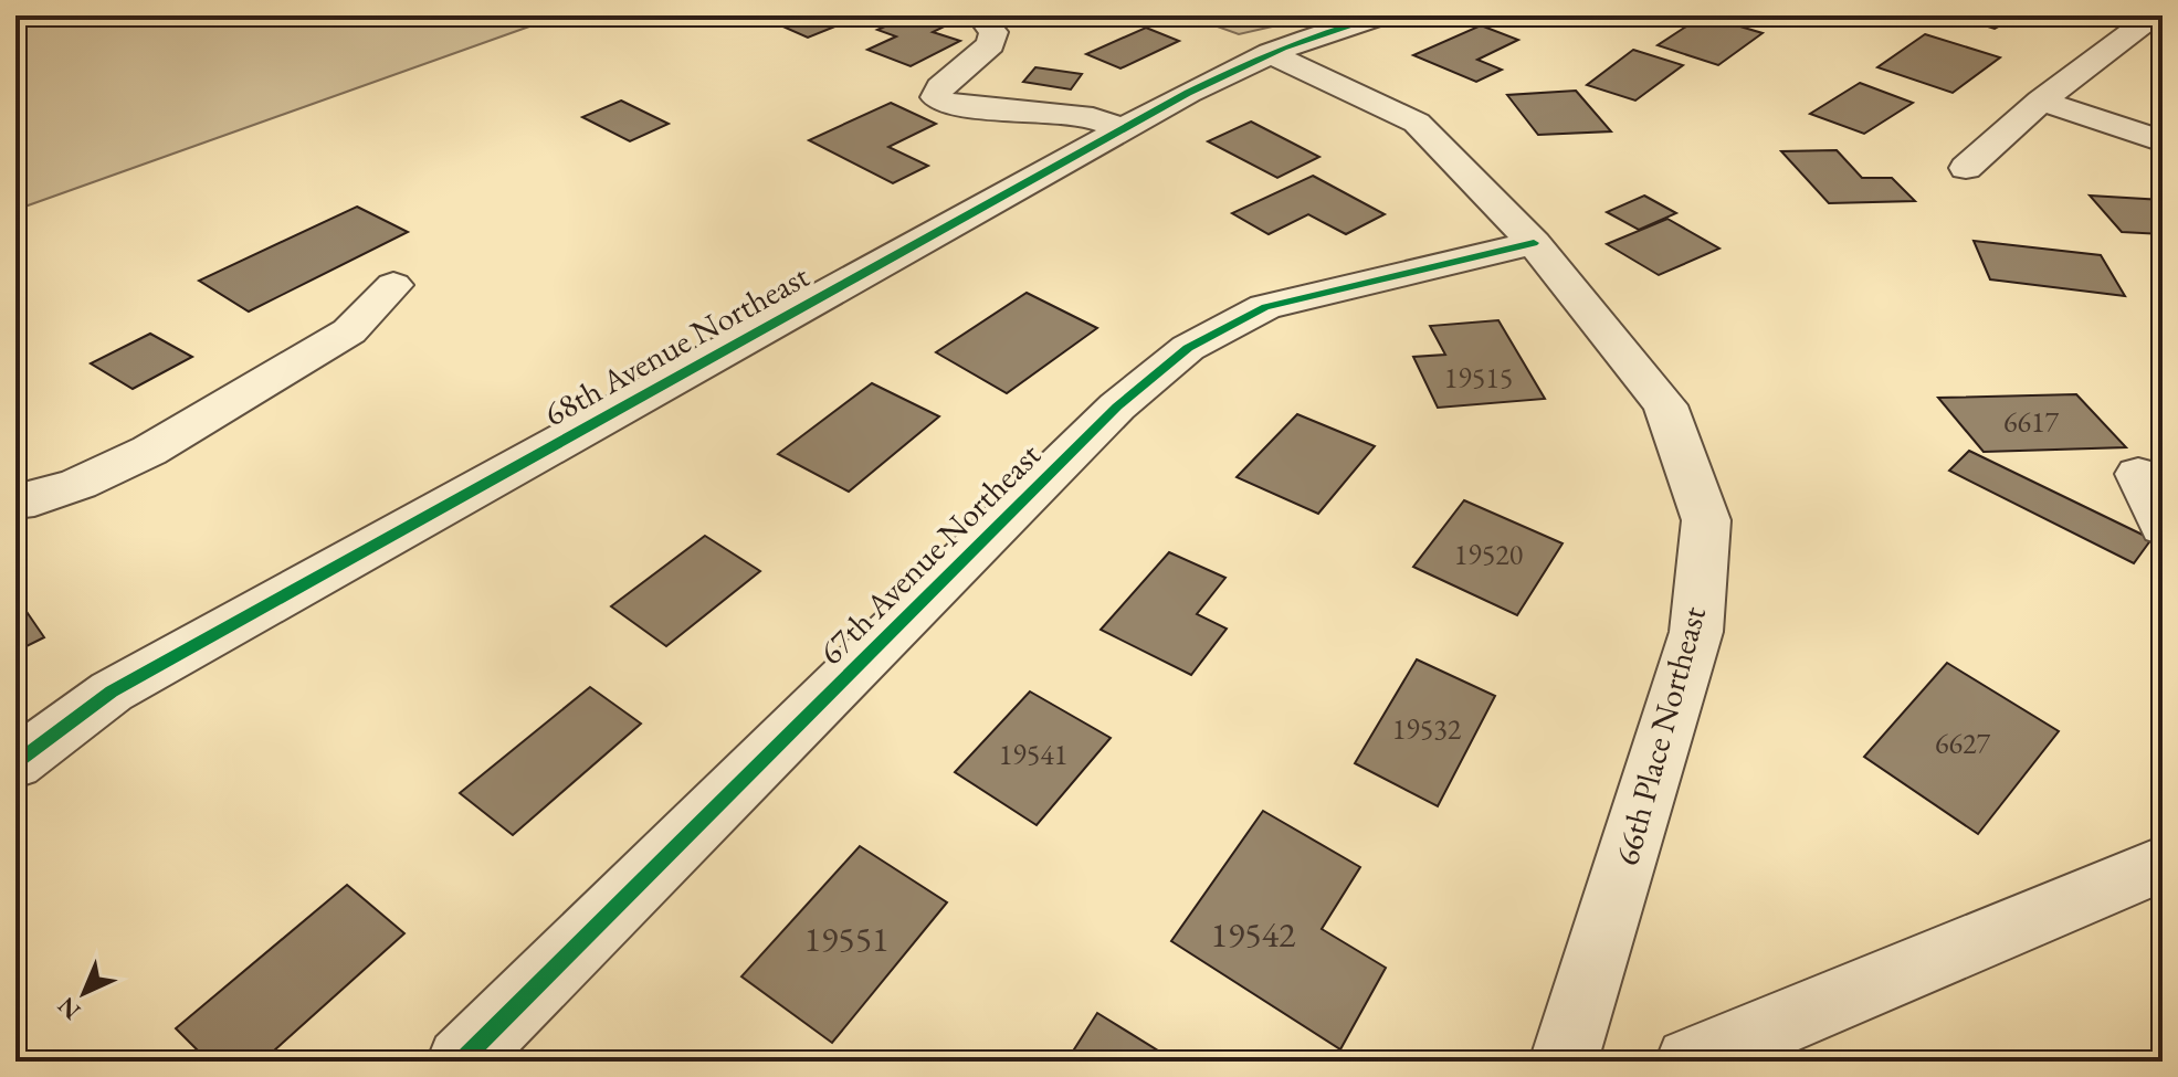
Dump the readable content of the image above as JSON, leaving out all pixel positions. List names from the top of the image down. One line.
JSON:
{"streets":{"street":["68th Avenue Northeast","67th Avenue Northeast","66th Place Northeast"]},"crossings":[["68th Avenue Northeast","66th Place Northeast"],["67th Avenue Northeast","66th Place Northeast"]],"house_numbers":["19515","6617","19520","19532","6627","19541","19542","19551"],"north":"bottom left"}
